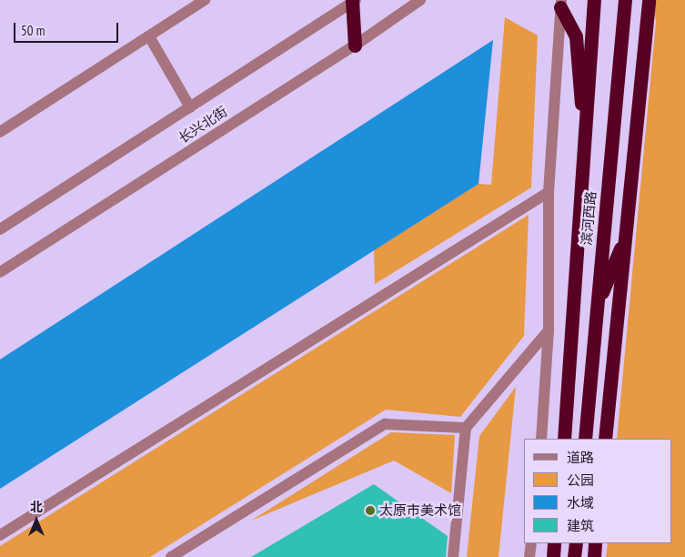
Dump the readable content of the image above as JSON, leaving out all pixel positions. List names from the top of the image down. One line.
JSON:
{"streets":{"highway":["滨河西路"],"street":["长兴北街"]},"places":["太原市美术馆"],"legend":["道路","公园","水域","建筑"],"scale_bar":"50 m","north":"top"}
